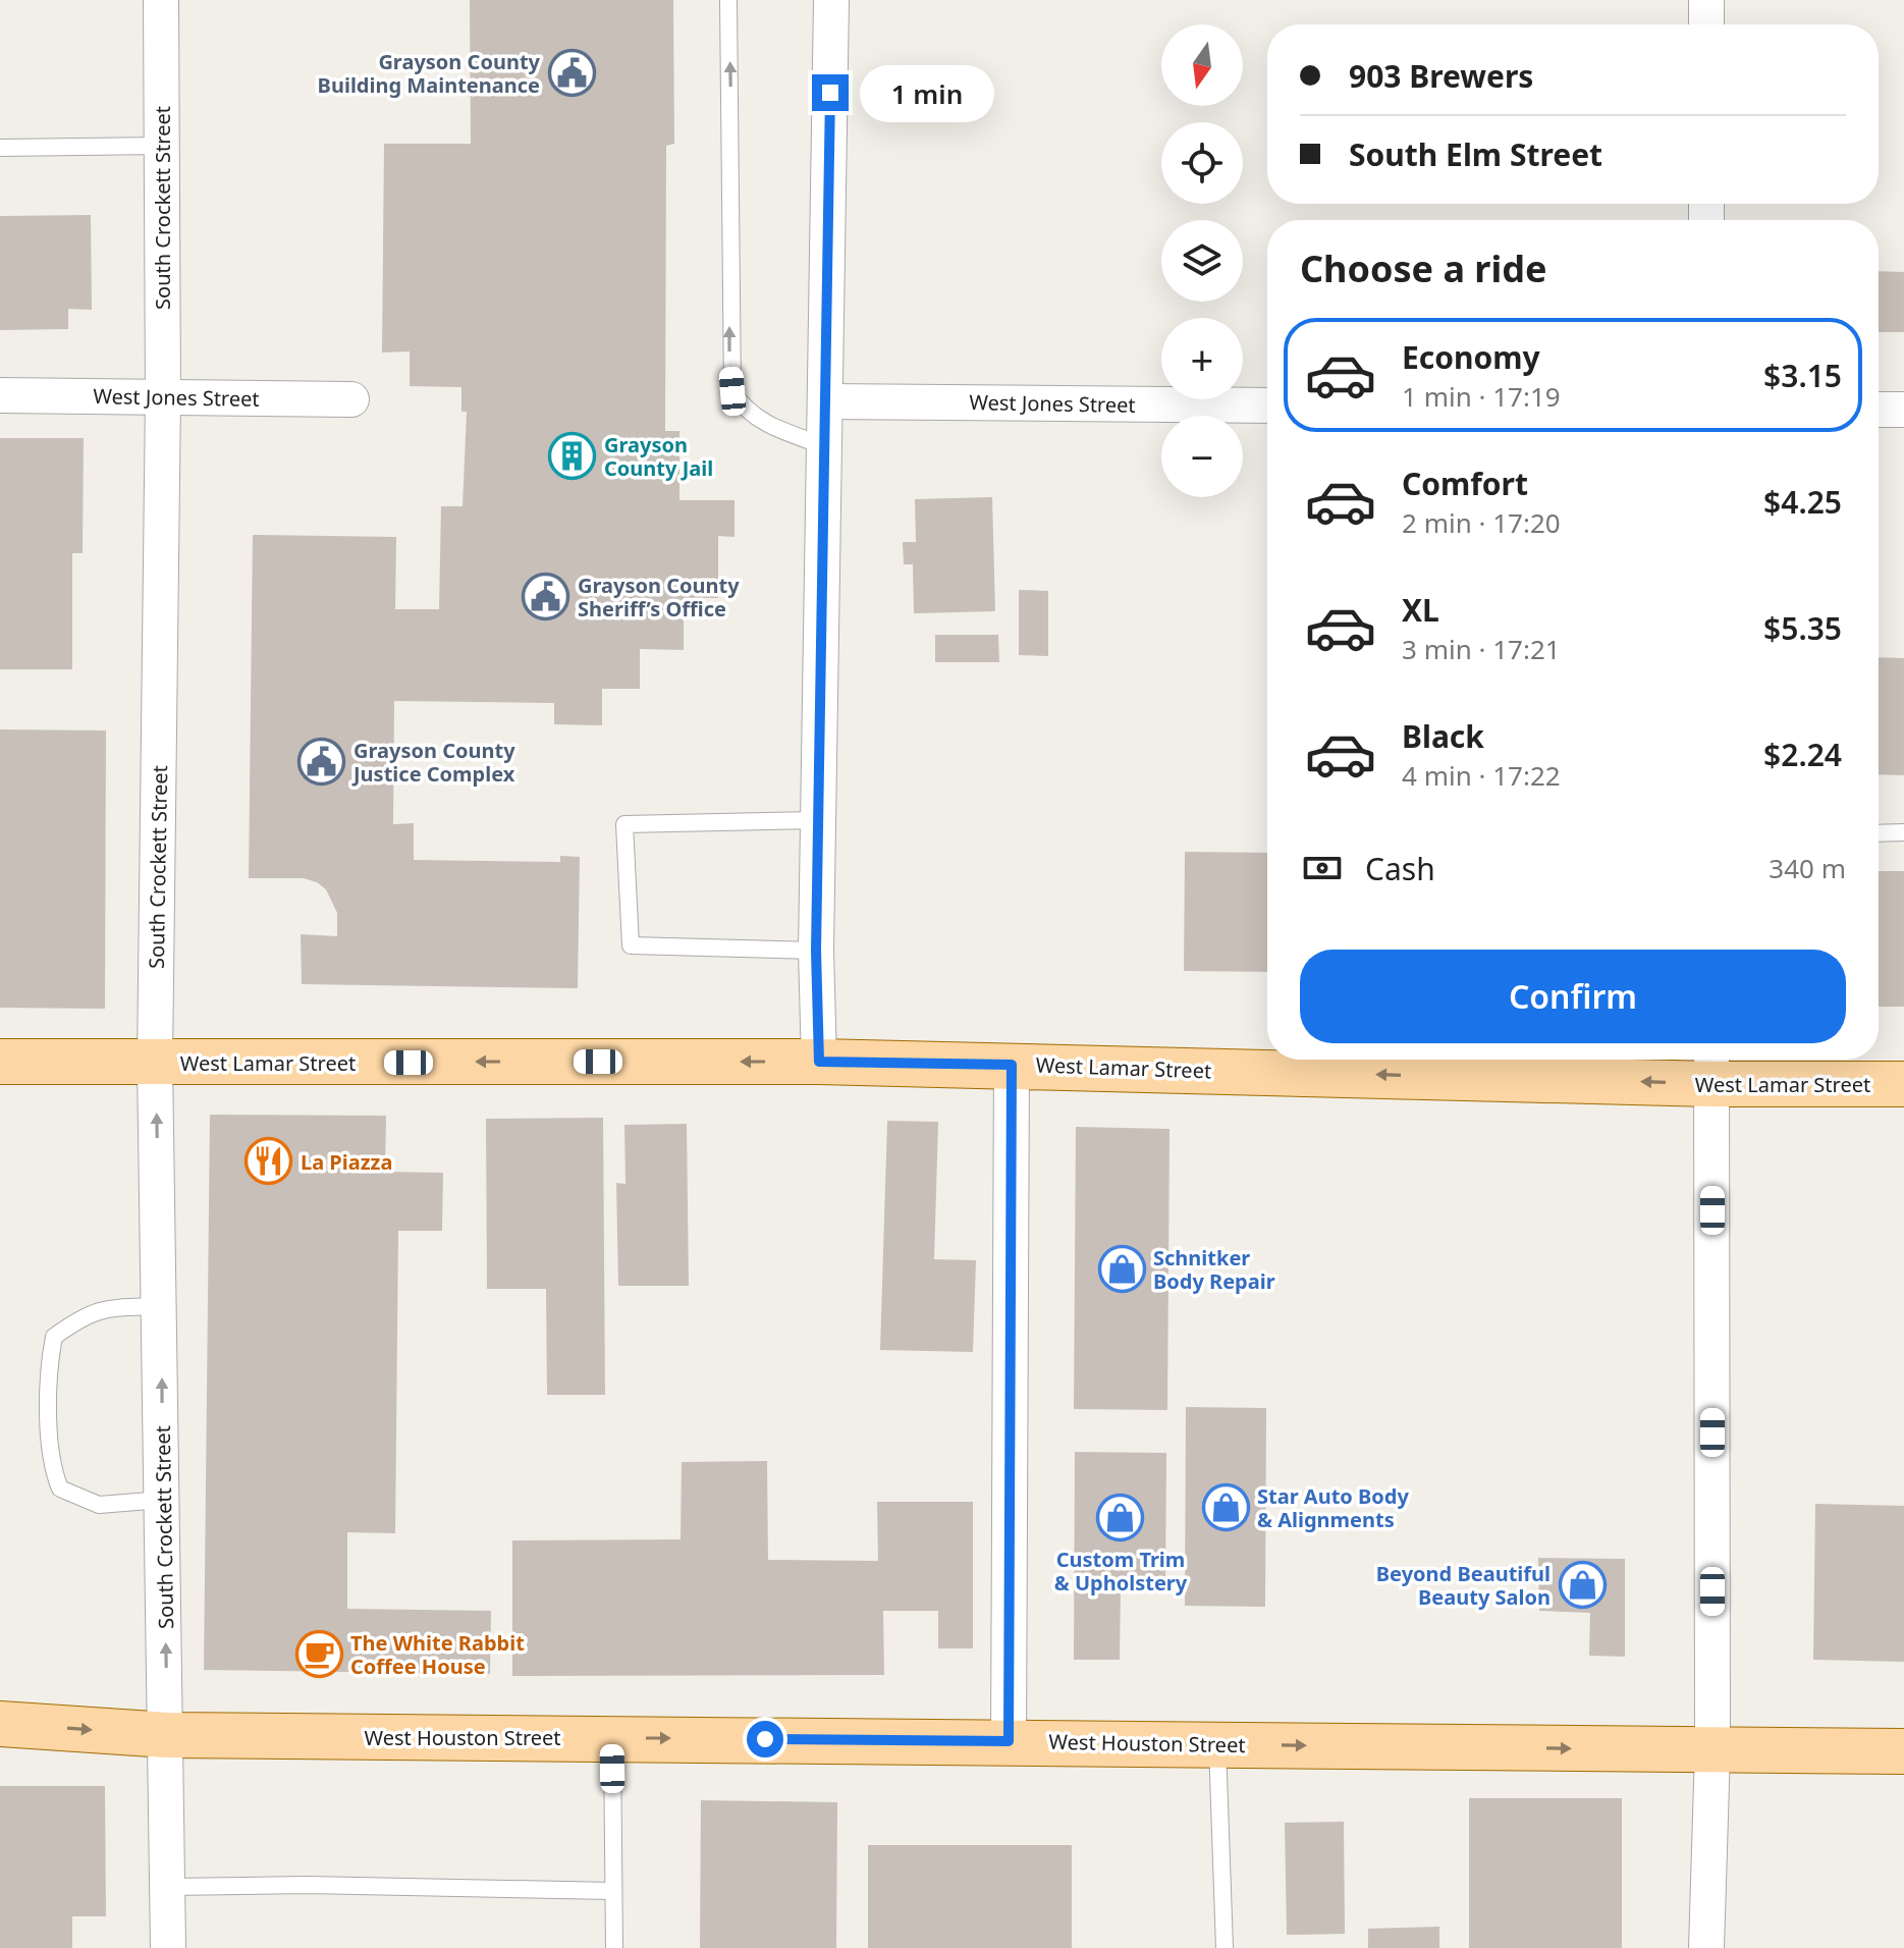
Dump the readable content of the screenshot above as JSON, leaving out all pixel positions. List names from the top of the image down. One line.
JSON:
{"streets":{"main road":["West Lamar Street","West Houston Street"],"street":["South Crockett Street","West Jones Street"]},"crossings":[["South Crockett Street","West Jones Street"],["South Crockett Street","West Lamar Street"],["South Crockett Street","West Houston Street"]],"one_way":["West Lamar Street","West Houston Street"],"places":{"public building":["Grayson County Building Maintenance","Grayson County Sheriff’s Office","Grayson County Justice Complex"],"building":["Grayson County Jail"],"restaurant":["La Piazza"],"shop":["Schnitker Body Repair","Star Auto Body & Alignments","Custom Trim & Upholstery","Beyond Beautiful Beauty Salon"],"cafe":["The White Rabbit Coffee House"]},"north":"bottom","page":{"map_buttons":["+","−"],"banner":["903 Brewers","South Elm Street"],"bubble":"1 min","heading":"Choose a ride","list":[{"name":"Economy","note":"1 min · 17:19","value":"$3.15"},{"name":"Comfort","note":"2 min · 17:20","value":"$4.25"},{"name":"XL","note":"3 min · 17:21","value":"$5.35"},{"name":"Black","note":"4 min · 17:22","value":"$2.24"}],"pay":["Cash","340 m"],"buttons":"Confirm"}}
